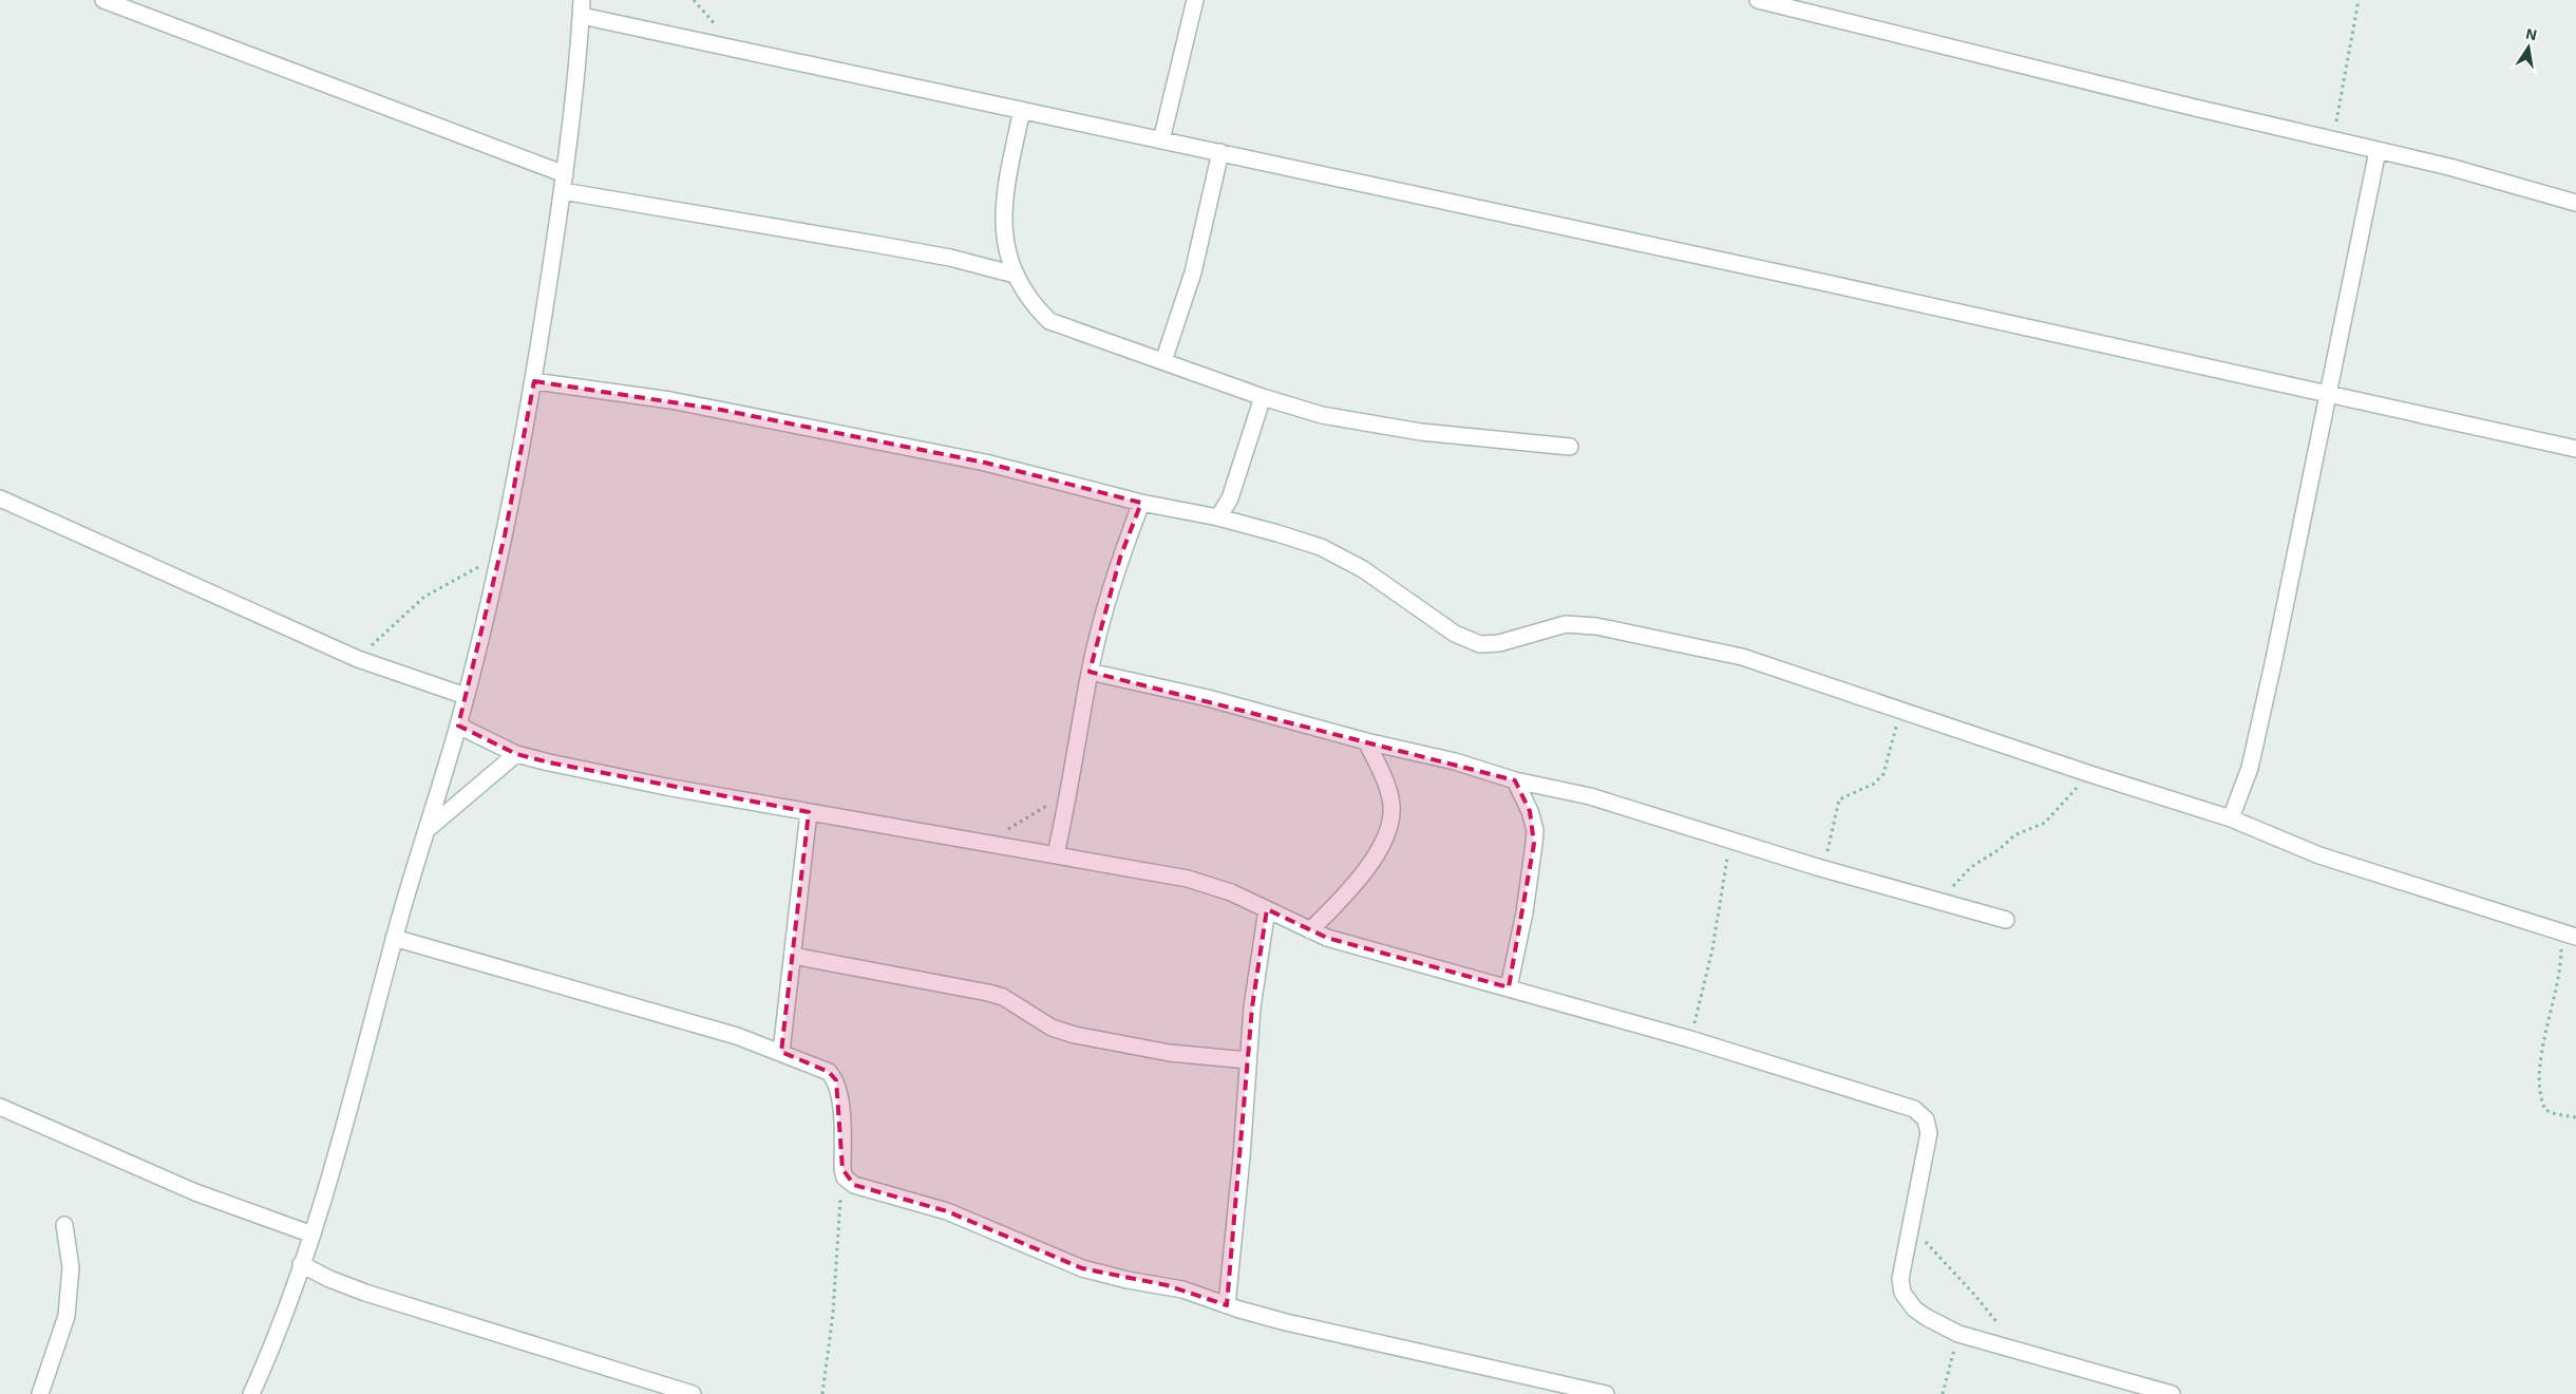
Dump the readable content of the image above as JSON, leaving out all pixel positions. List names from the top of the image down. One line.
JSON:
{"north":"top"}
